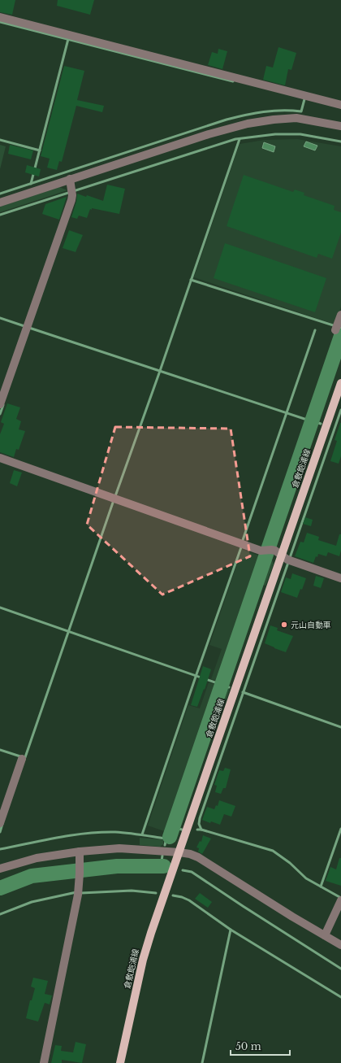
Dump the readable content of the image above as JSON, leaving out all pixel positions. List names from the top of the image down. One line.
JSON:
{"streets":{"main road":["倉敷飽浦線"]},"places":["元山自動車"],"scale_bar":"50 m"}
